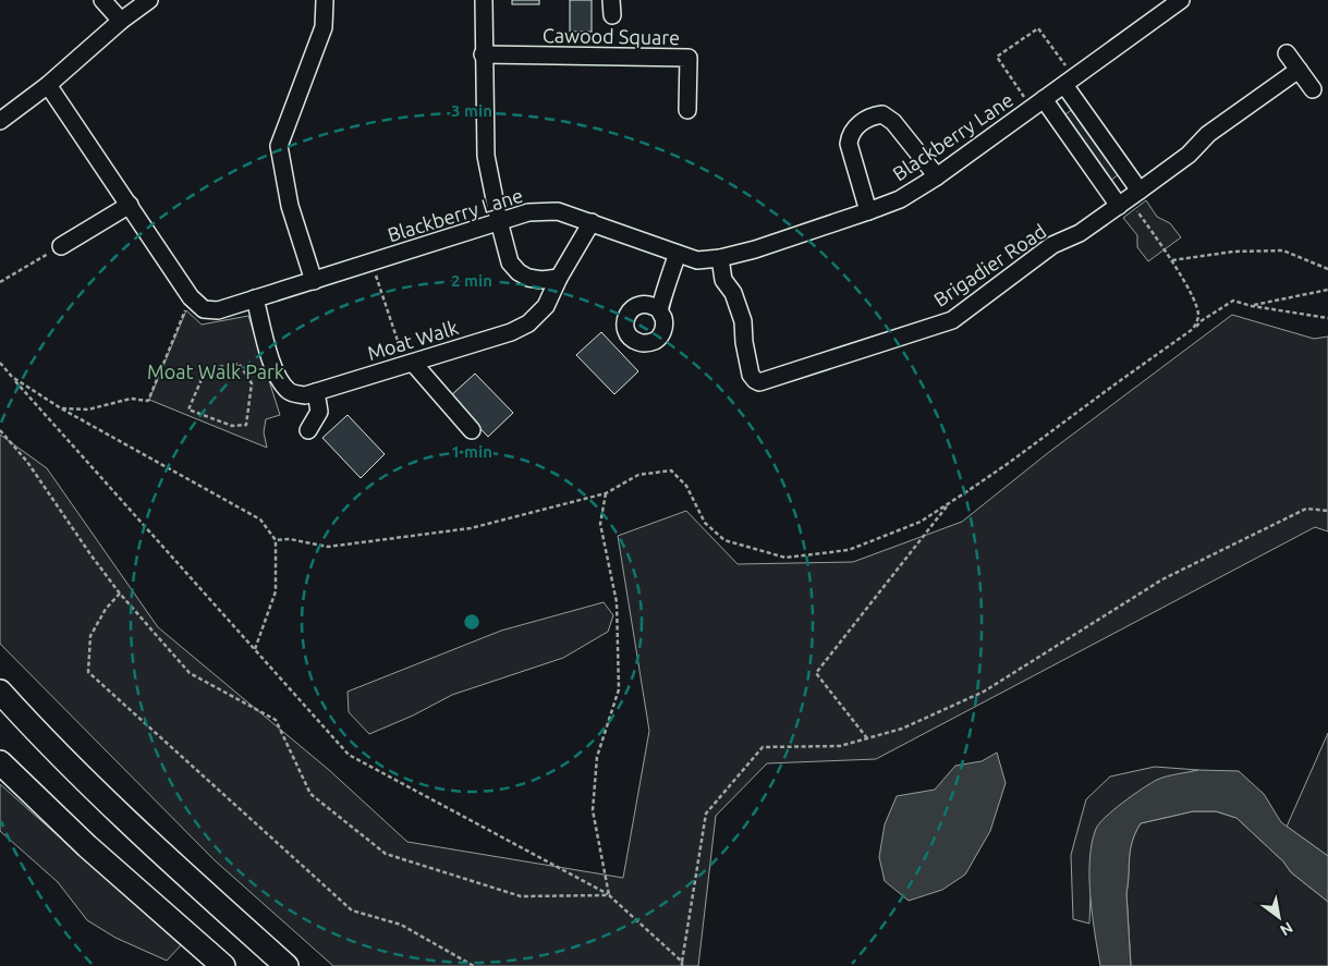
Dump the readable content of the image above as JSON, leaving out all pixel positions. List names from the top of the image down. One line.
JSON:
{"streets":{"street":["Cawood Square","Blackberry Lane","Brigadier Road","Moat Walk"]},"crossings":[["Blackberry Lane","Brigadier Road"],["Blackberry Lane","Moat Walk"]],"parks":["Moat Walk Park"],"north":"bottom right","rings":["3 min","2 min","1 min"]}
